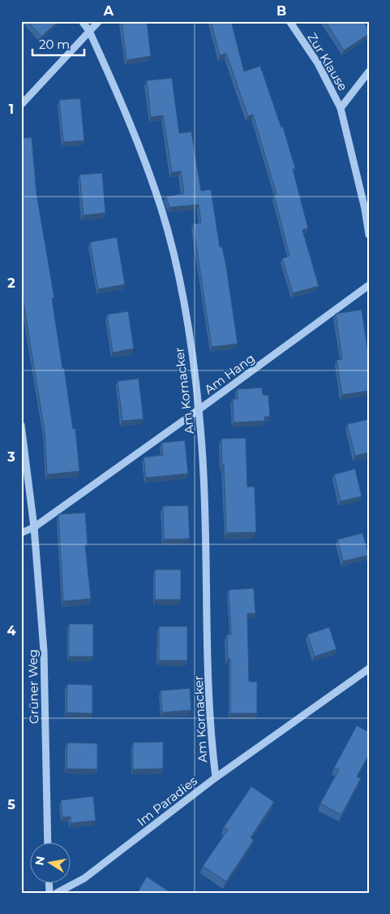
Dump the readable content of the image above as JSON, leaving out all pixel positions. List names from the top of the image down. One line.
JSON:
{"streets":{"street":["Zur Klause","Am Hang","Am Kornacker","Grüner Weg","Im Paradies"]},"crossings":[["Am Hang","Am Kornacker"],["Am Hang","Grüner Weg"],["Am Kornacker","Im Paradies"]],"scale_bar":"20 m","north":"left","grid":{"columns":["A","B"],"rows":["1","2","3","4","5"]}}
